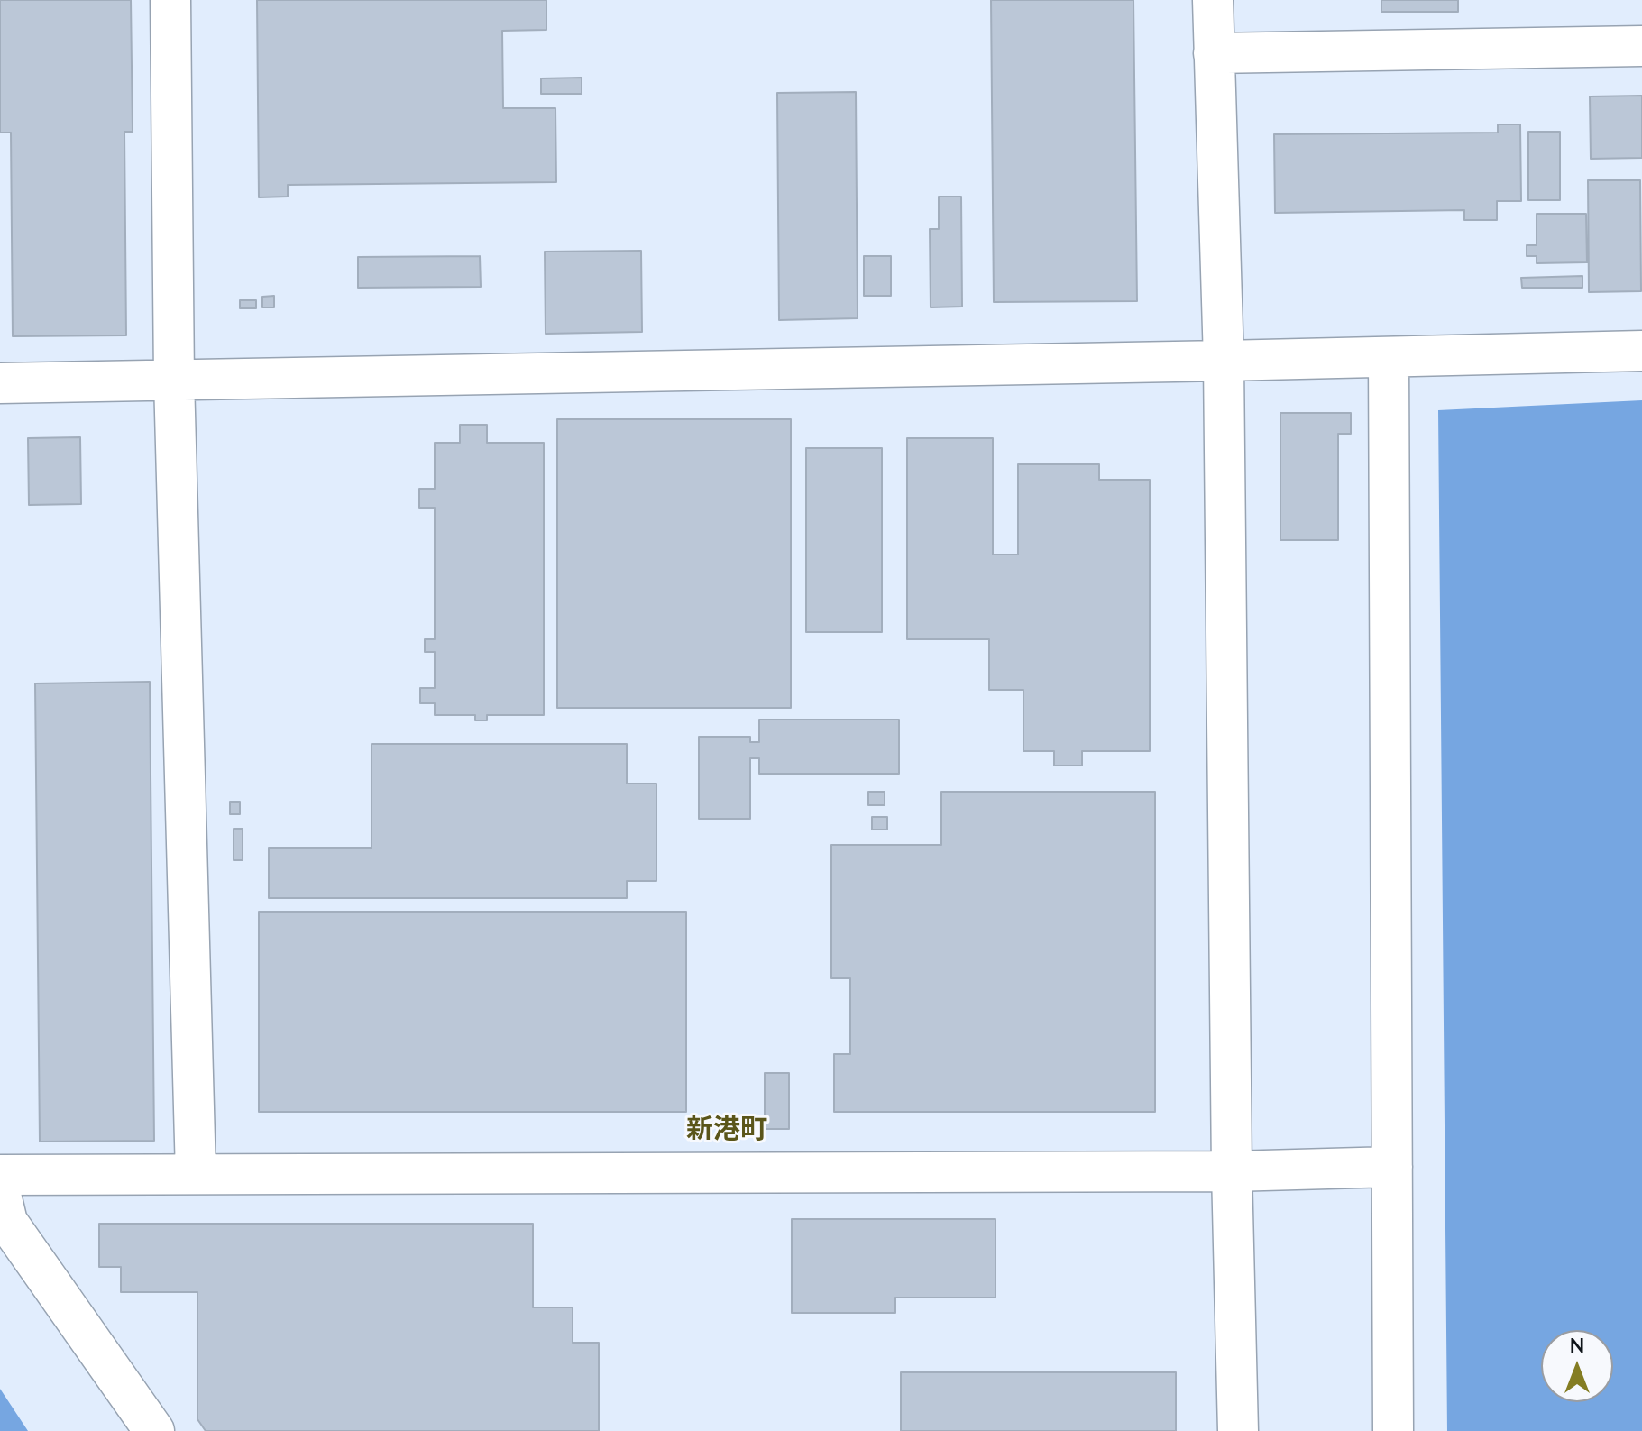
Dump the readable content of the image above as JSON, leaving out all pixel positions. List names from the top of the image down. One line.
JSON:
{"districts":["新港町"],"north":"top"}
